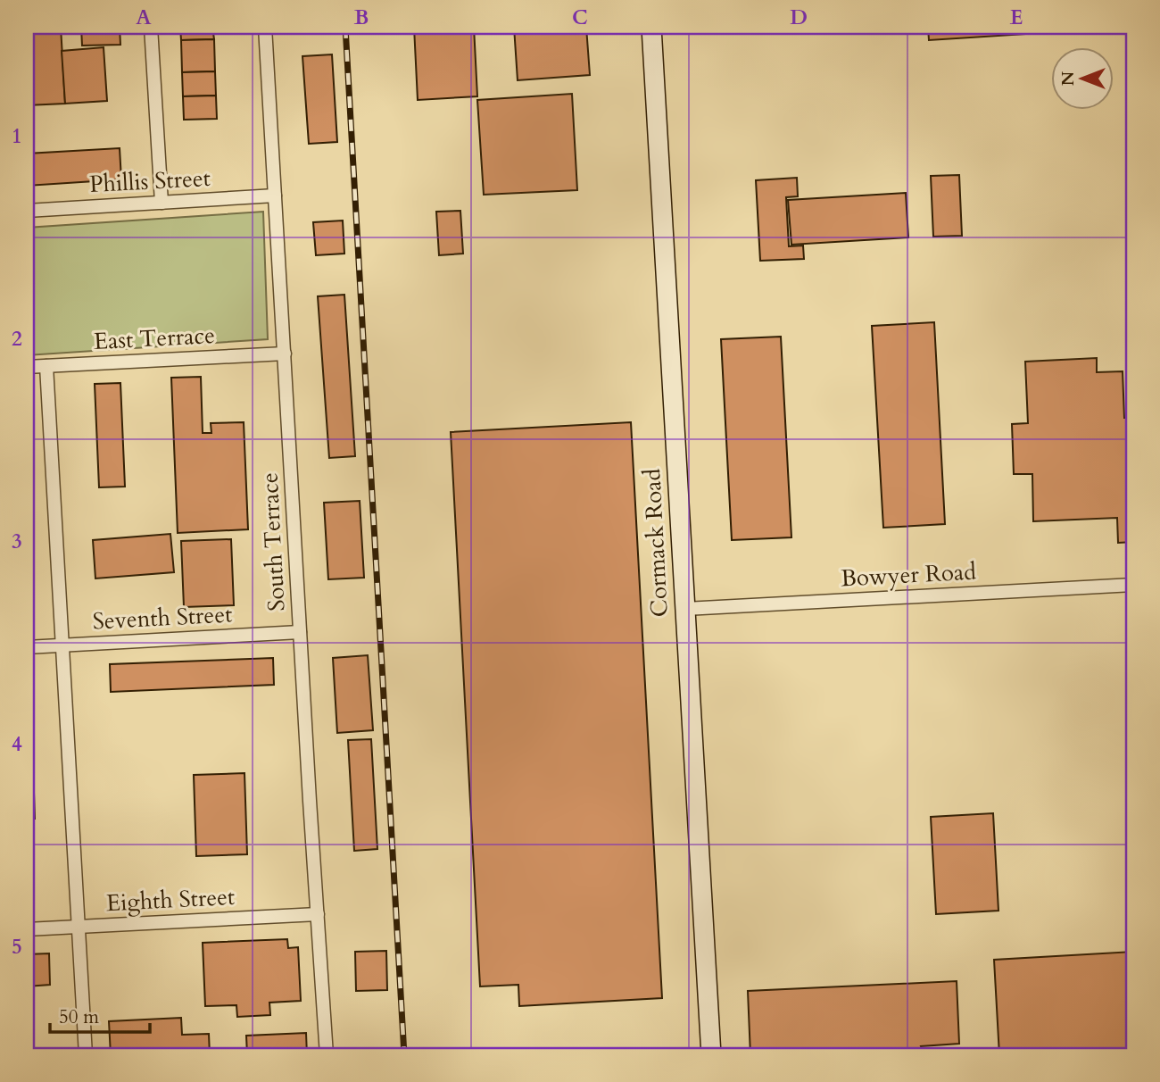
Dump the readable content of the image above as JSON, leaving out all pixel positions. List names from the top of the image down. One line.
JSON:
{"streets":{"street":["Phillis Street","East Terrace","South Terrace","Cormack Road","Bowyer Road","Seventh Street","Eighth Street"]},"crossings":[["Phillis Street","South Terrace"],["East Terrace","South Terrace"],["South Terrace","Seventh Street"],["South Terrace","Eighth Street"],["Cormack Road","Bowyer Road"]],"scale_bar":"50 m","north":"left","grid":{"columns":["A","B","C","D","E"],"rows":["1","2","3","4","5"]}}
